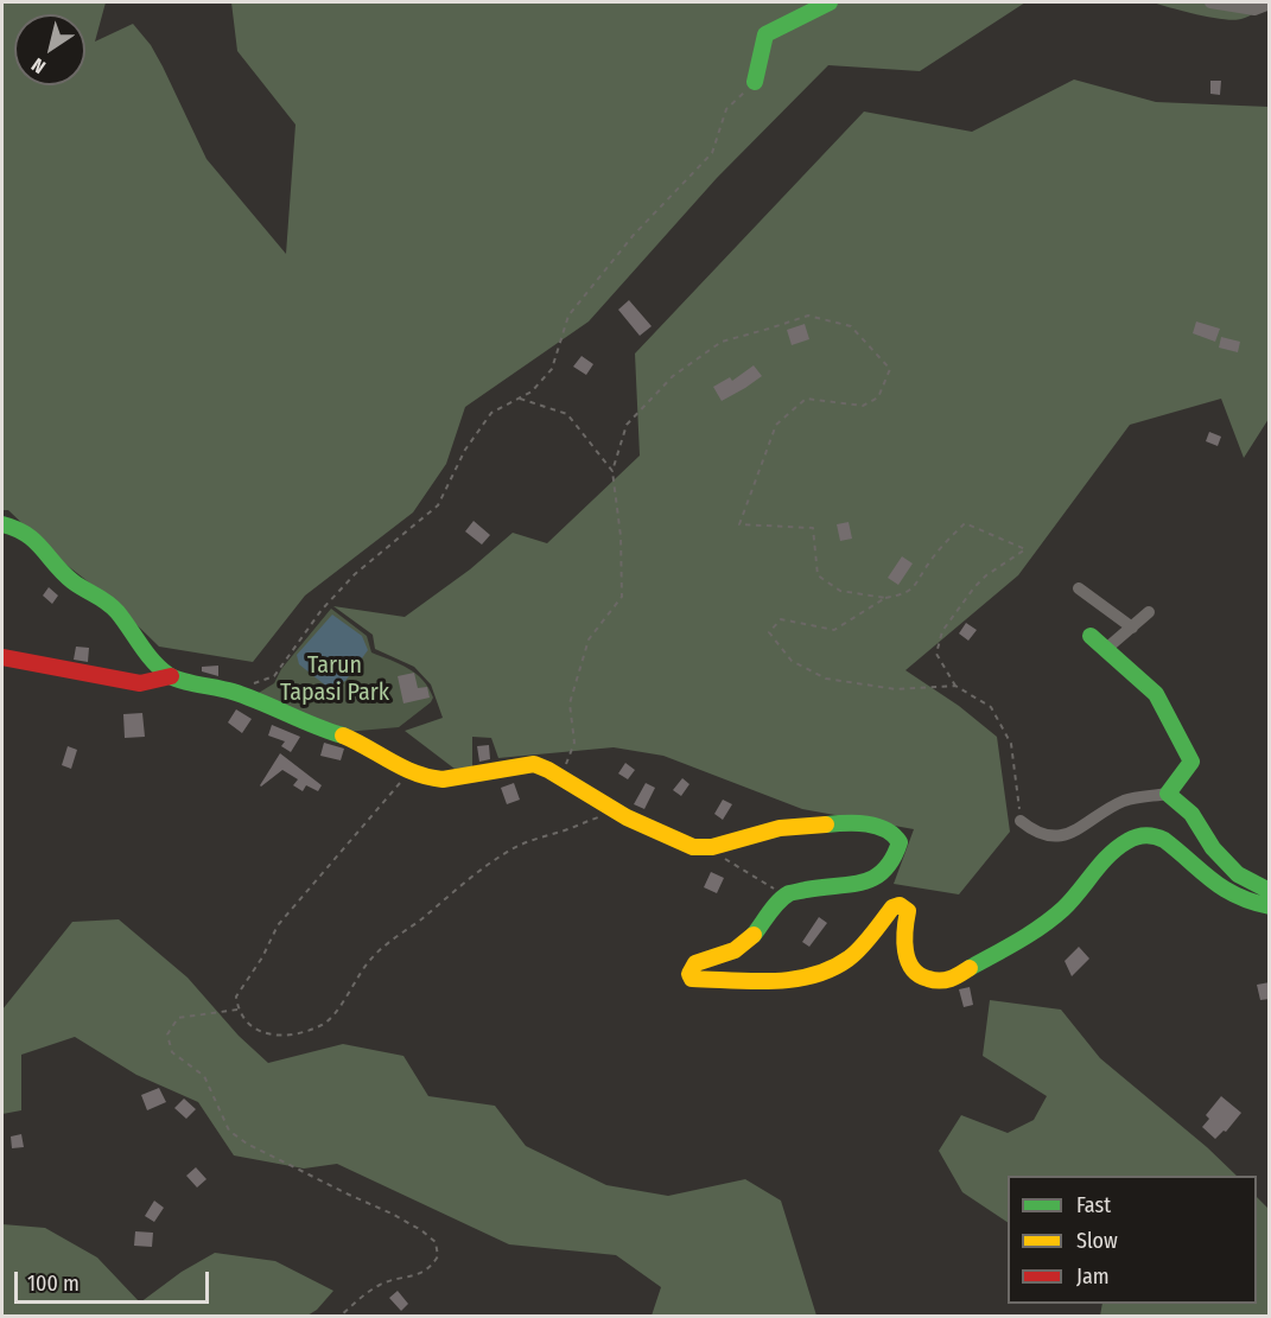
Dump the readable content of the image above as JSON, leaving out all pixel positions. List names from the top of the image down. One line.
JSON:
{"parks":["Tarun Tapasi Park"],"legend":["Fast","Slow","Jam"],"scale_bar":"100 m","north":"bottom left"}
